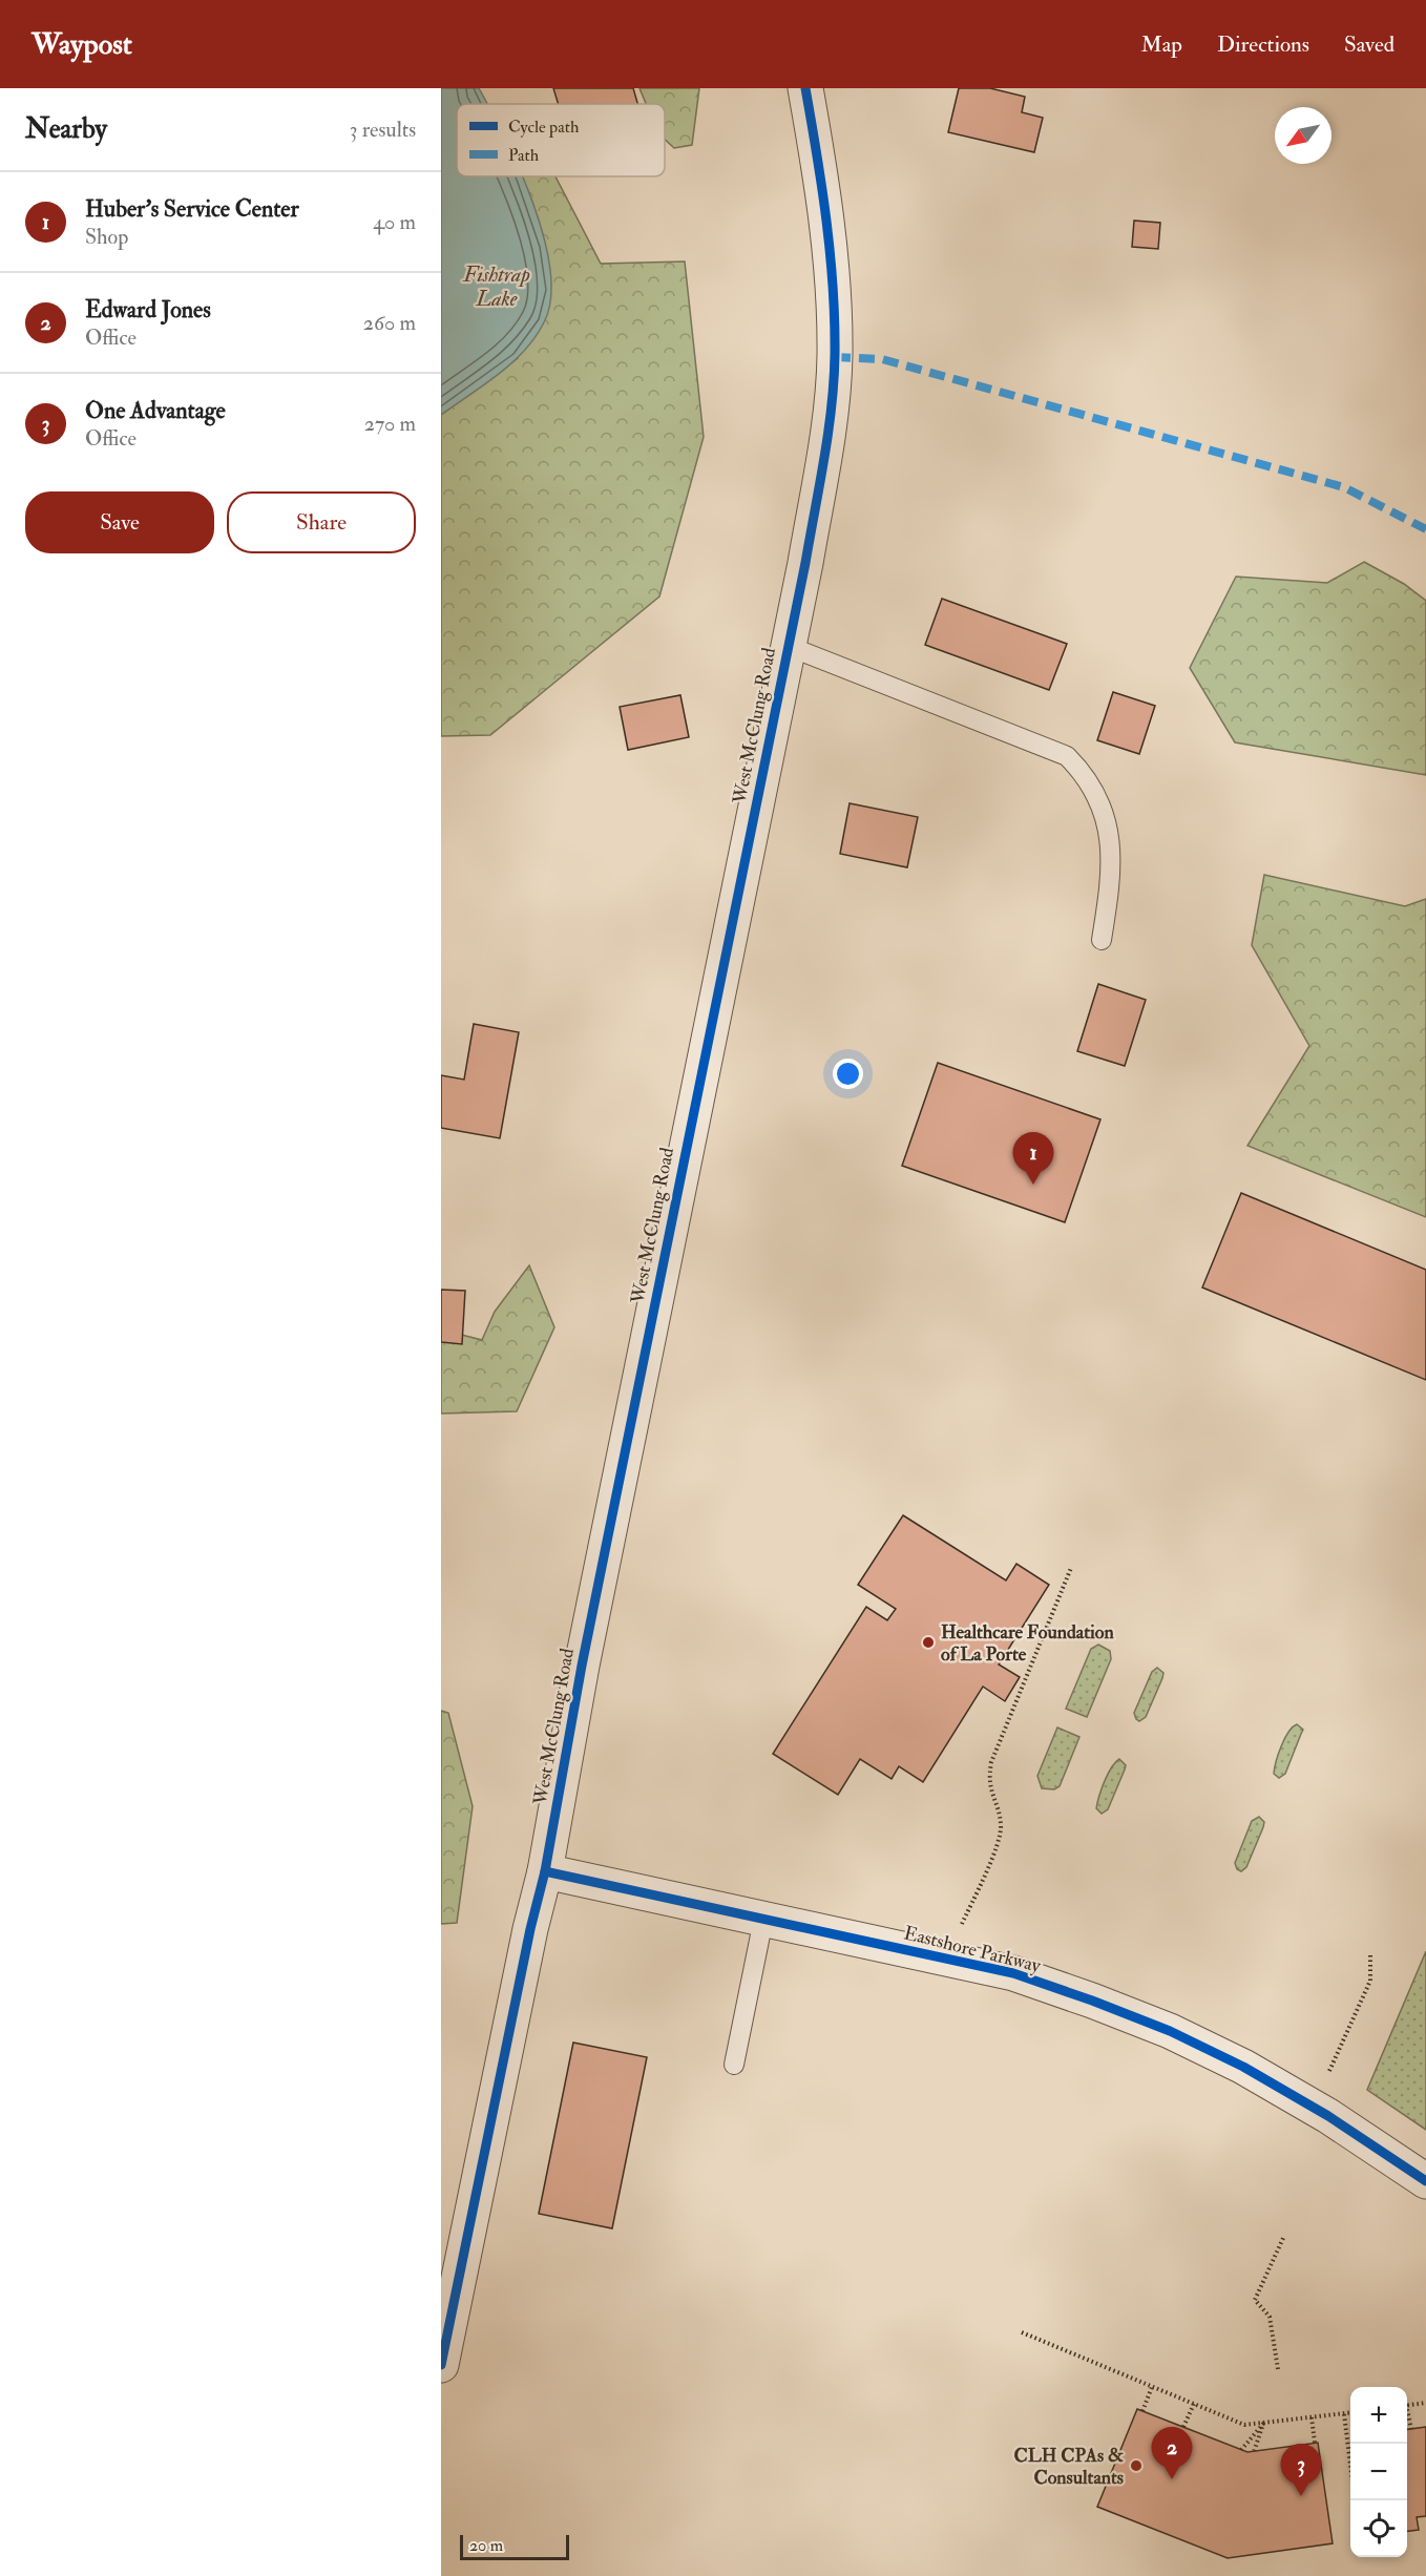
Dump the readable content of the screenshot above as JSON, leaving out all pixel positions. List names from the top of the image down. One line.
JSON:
{"streets":{"street":["West McClung Road","Eastshore Parkway"]},"crossings":[["West McClung Road","Eastshore Parkway"]],"water":["Fishtrap Lake"],"places":["Healthcare Foundation of La Porte","CLH CPAs & Consultants"],"legend":["Cycle path","Path"],"scale_bar":"20 m","north":"bottom left","page":{"header":"Waypost","nav":["Map","Directions","Saved"],"heading":["Nearby","3 results"],"list":[{"mark":"1","name":"Huber's Service Center","note":"Shop","value":"40 m"},{"mark":"2","name":"Edward Jones","note":"Office","value":"260 m"},{"mark":"3","name":"One Advantage","note":"Office","value":"270 m"}],"buttons":["Save","Share"],"pins":["1","2","3"],"map_buttons":["+","−"],"scale":"20 m"}}
